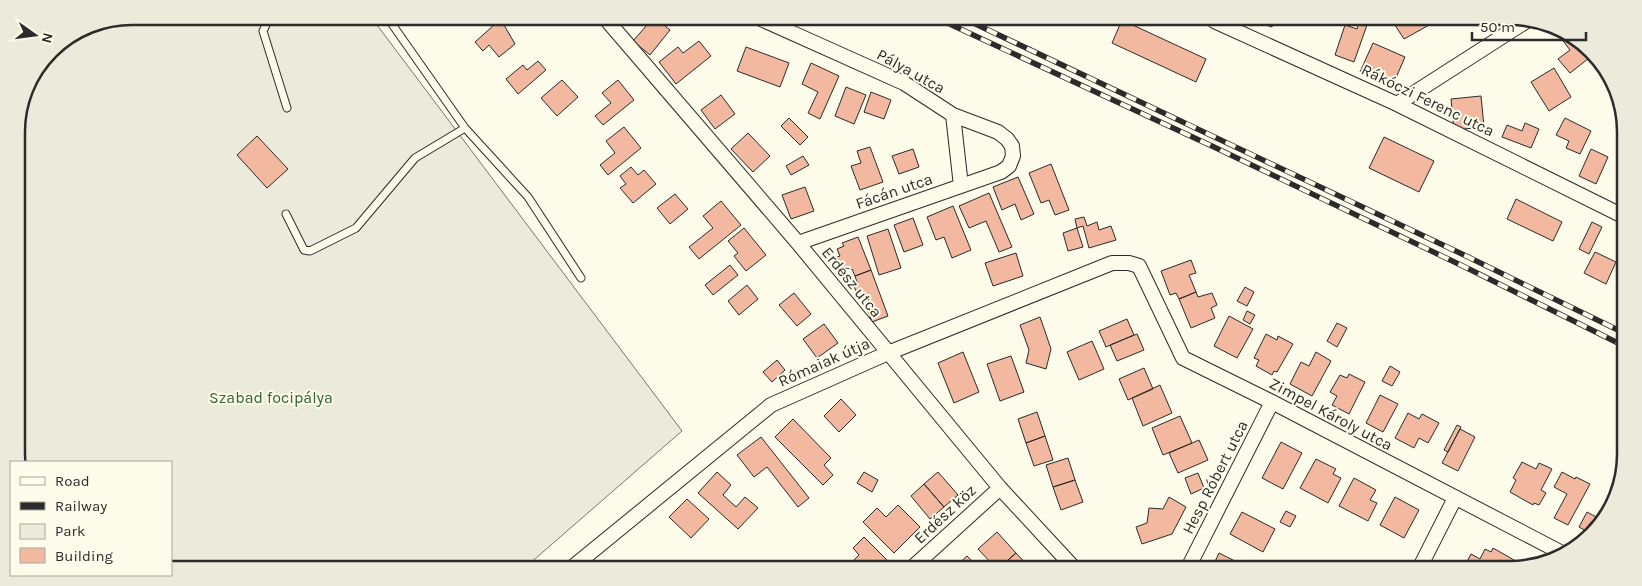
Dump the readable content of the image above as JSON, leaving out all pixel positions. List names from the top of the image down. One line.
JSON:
{"streets":{"street":["Pálya utca","Rákóczi Ferenc utca","Fácán utca","Erdész utca","Rómaiak útja","Zimpel Károly utca","Hesp Róbert utca","Erdész köz"]},"crossings":[["Pálya utca","Fácán utca"],["Fácán utca","Erdész utca"],["Erdész utca","Rómaiak útja"],["Erdész utca","Erdész köz"],["Rómaiak útja","Zimpel Károly utca"],["Zimpel Károly utca","Hesp Róbert utca"]],"parks":["Szabad focipálya"],"legend":["Road","Railway","Park","Building"],"scale_bar":"50 m","north":"right"}
